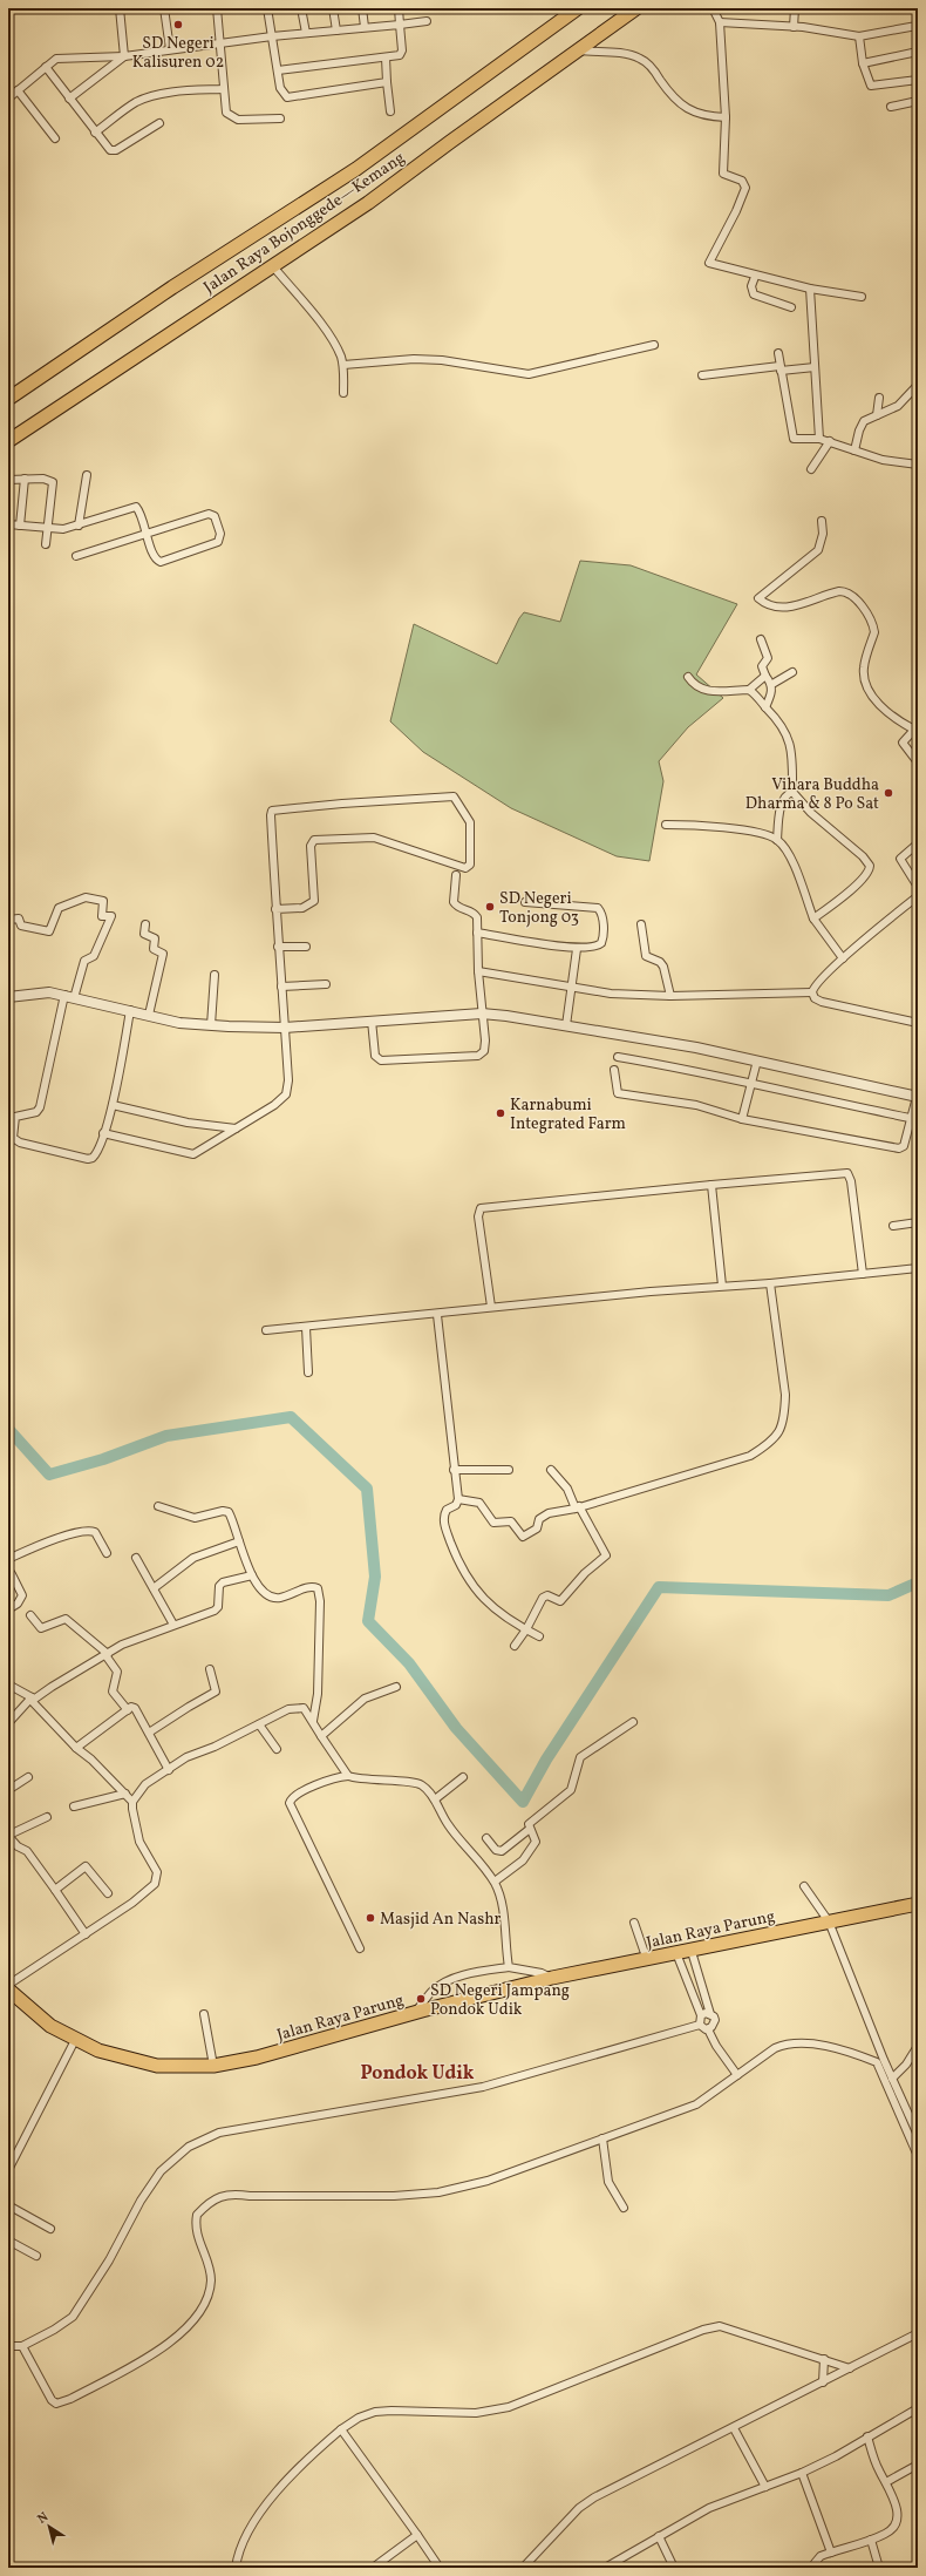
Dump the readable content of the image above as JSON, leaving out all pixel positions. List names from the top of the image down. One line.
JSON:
{"streets":{"highway":["Jalan Raya Bojonggede—Kemang","Jalan Raya Parung"]},"districts":["Pondok Udik"],"places":["SD Negeri Kalisuren 02","Vihara Buddha Dharma & 8 Po Sat","SD Negeri Tonjong 03","Karnabumi Integrated Farm","Masjid An Nashr","SD Negeri Jampang Pondok Udik"],"north":"top left"}
